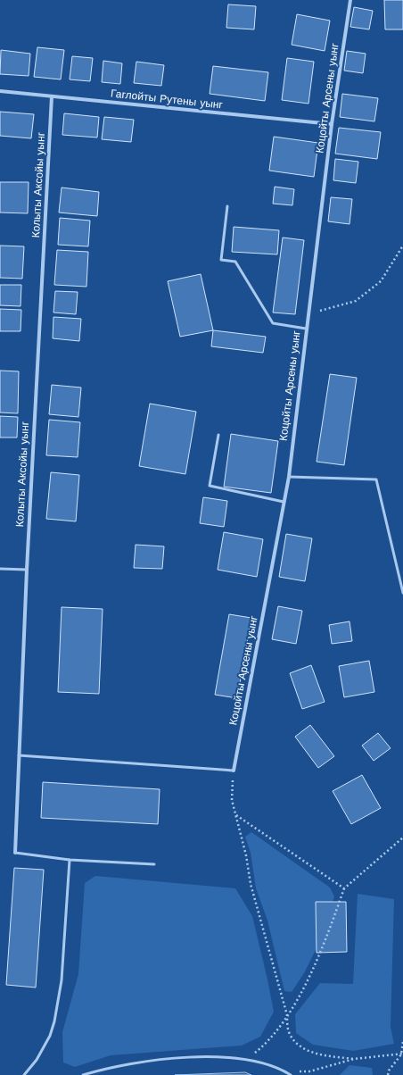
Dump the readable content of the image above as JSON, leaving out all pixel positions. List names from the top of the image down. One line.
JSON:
{"streets":{"street":["Коцойты Арсены уынг","Гаглойты Рутены уынг","Колыты Аксойы уынг"]},"crossings":[["Коцойты Арсены уынг","Гаглойты Рутены уынг"],["Гаглойты Рутены уынг","Колыты Аксойы уынг"]]}
